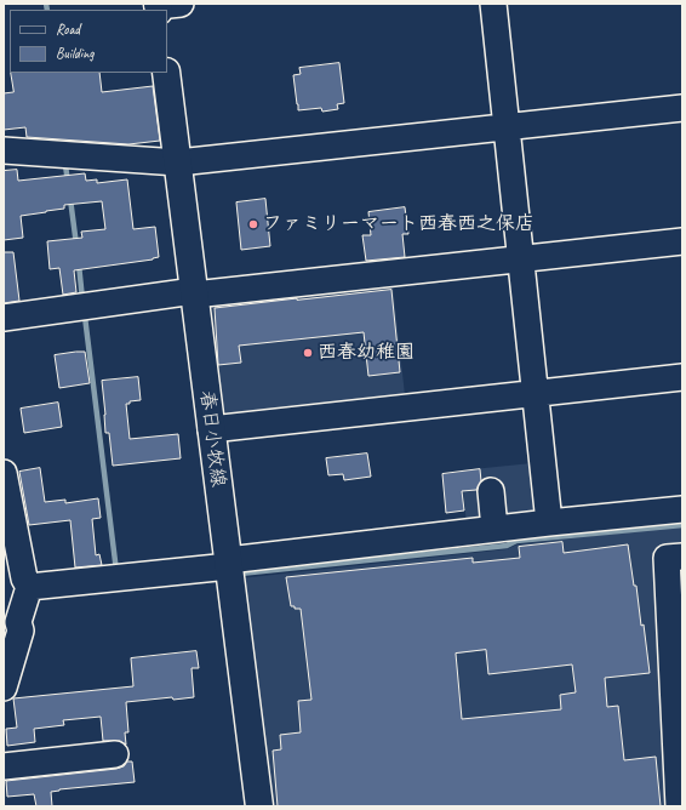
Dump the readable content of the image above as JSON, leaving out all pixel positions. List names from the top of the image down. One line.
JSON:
{"streets":{"main road":["春日小牧線"]},"places":["ファミリーマート西春西之保店","西春幼稚園"],"legend":["Road","Building"]}
